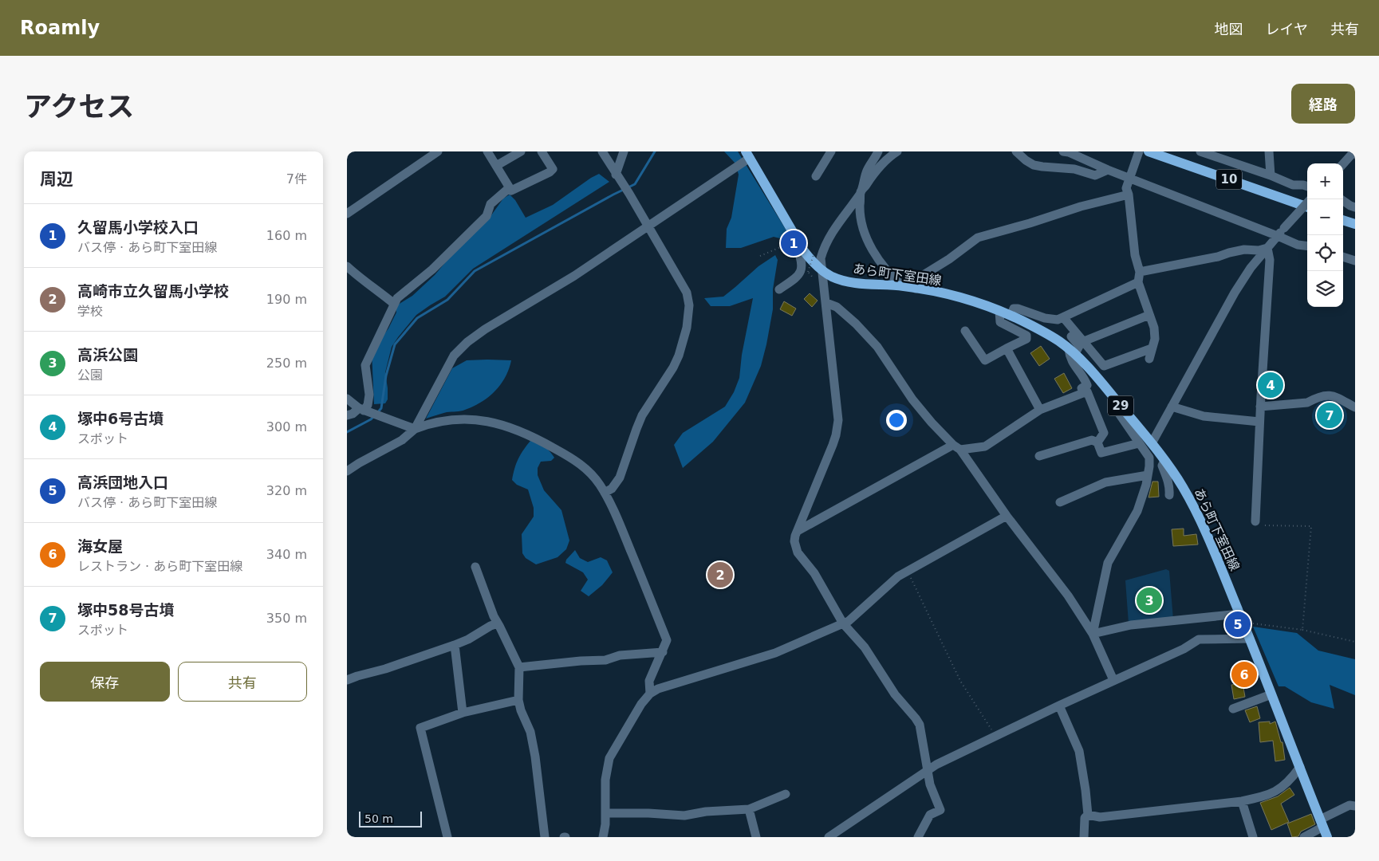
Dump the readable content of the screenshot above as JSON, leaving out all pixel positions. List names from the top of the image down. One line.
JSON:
{"streets":{"main road":["10","あら町下室田線","29"]},"scale_bar":"50 m","page":{"header":"Roamly","nav":["地図","レイヤ","共有"],"title":"アクセス","buttons":["経路",["保存","共有"]],"heading":["周辺","7件"],"map_buttons":["+","−"],"list":[{"mark":"1","name":"久留馬小学校入口","note":"バス停 · あら町下室田線","value":"160 m"},{"mark":"2","name":"高崎市立久留馬小学校","note":"学校","value":"190 m"},{"mark":"3","name":"高浜公園","note":"公園","value":"250 m"},{"mark":"4","name":"塚中6号古墳","note":"スポット","value":"300 m"},{"mark":"5","name":"高浜団地入口","note":"バス停 · あら町下室田線","value":"320 m"},{"mark":"6","name":"海女屋","note":"レストラン · あら町下室田線","value":"340 m"},{"mark":"7","name":"塚中58号古墳","note":"スポット","value":"350 m"}],"pins":["1","4","7","2","3","5","6"],"scale":"50 m"}}
